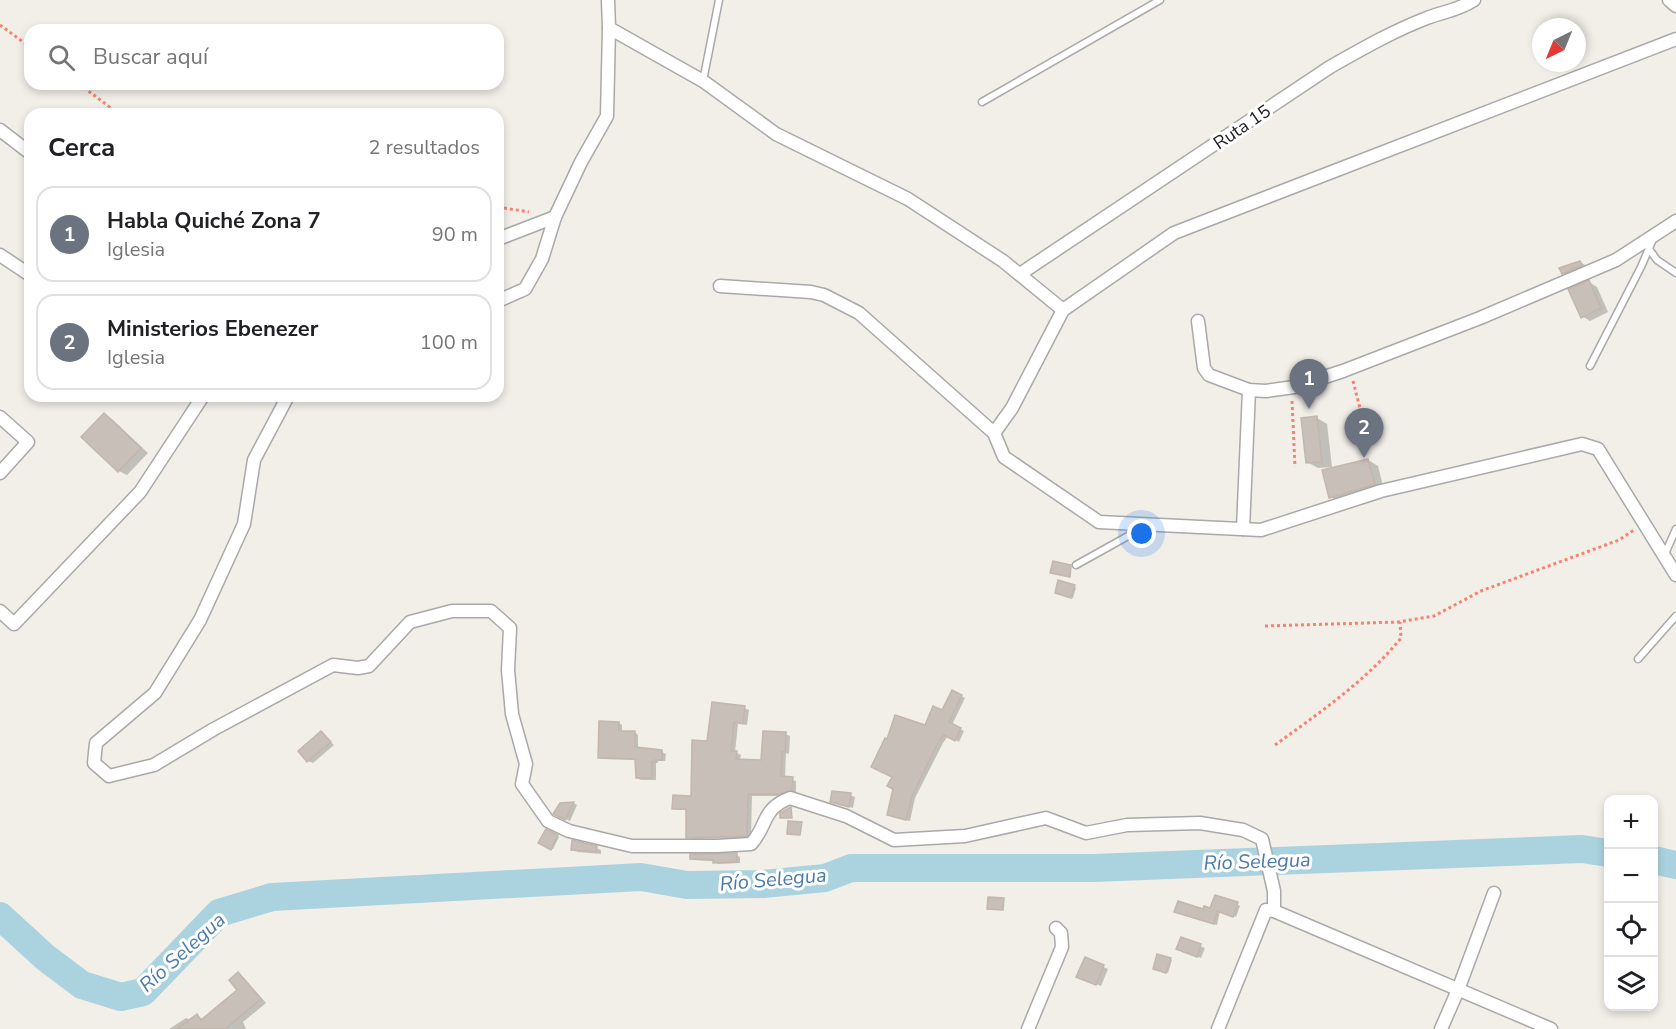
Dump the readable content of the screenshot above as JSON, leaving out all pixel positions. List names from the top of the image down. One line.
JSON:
{"streets":{"street":["Ruta 15"]},"water":["Río Selegua"],"north":"bottom left","page":{"search":"Buscar aquí","heading":["Cerca","2 resultados"],"list":[{"mark":"1","name":"Habla Quiché Zona 7","note":"Iglesia","value":"90 m"},{"mark":"2","name":"Ministerios Ebenezer","note":"Iglesia","value":"100 m"}],"pins":["1","2"],"map_buttons":["+","−"]}}
